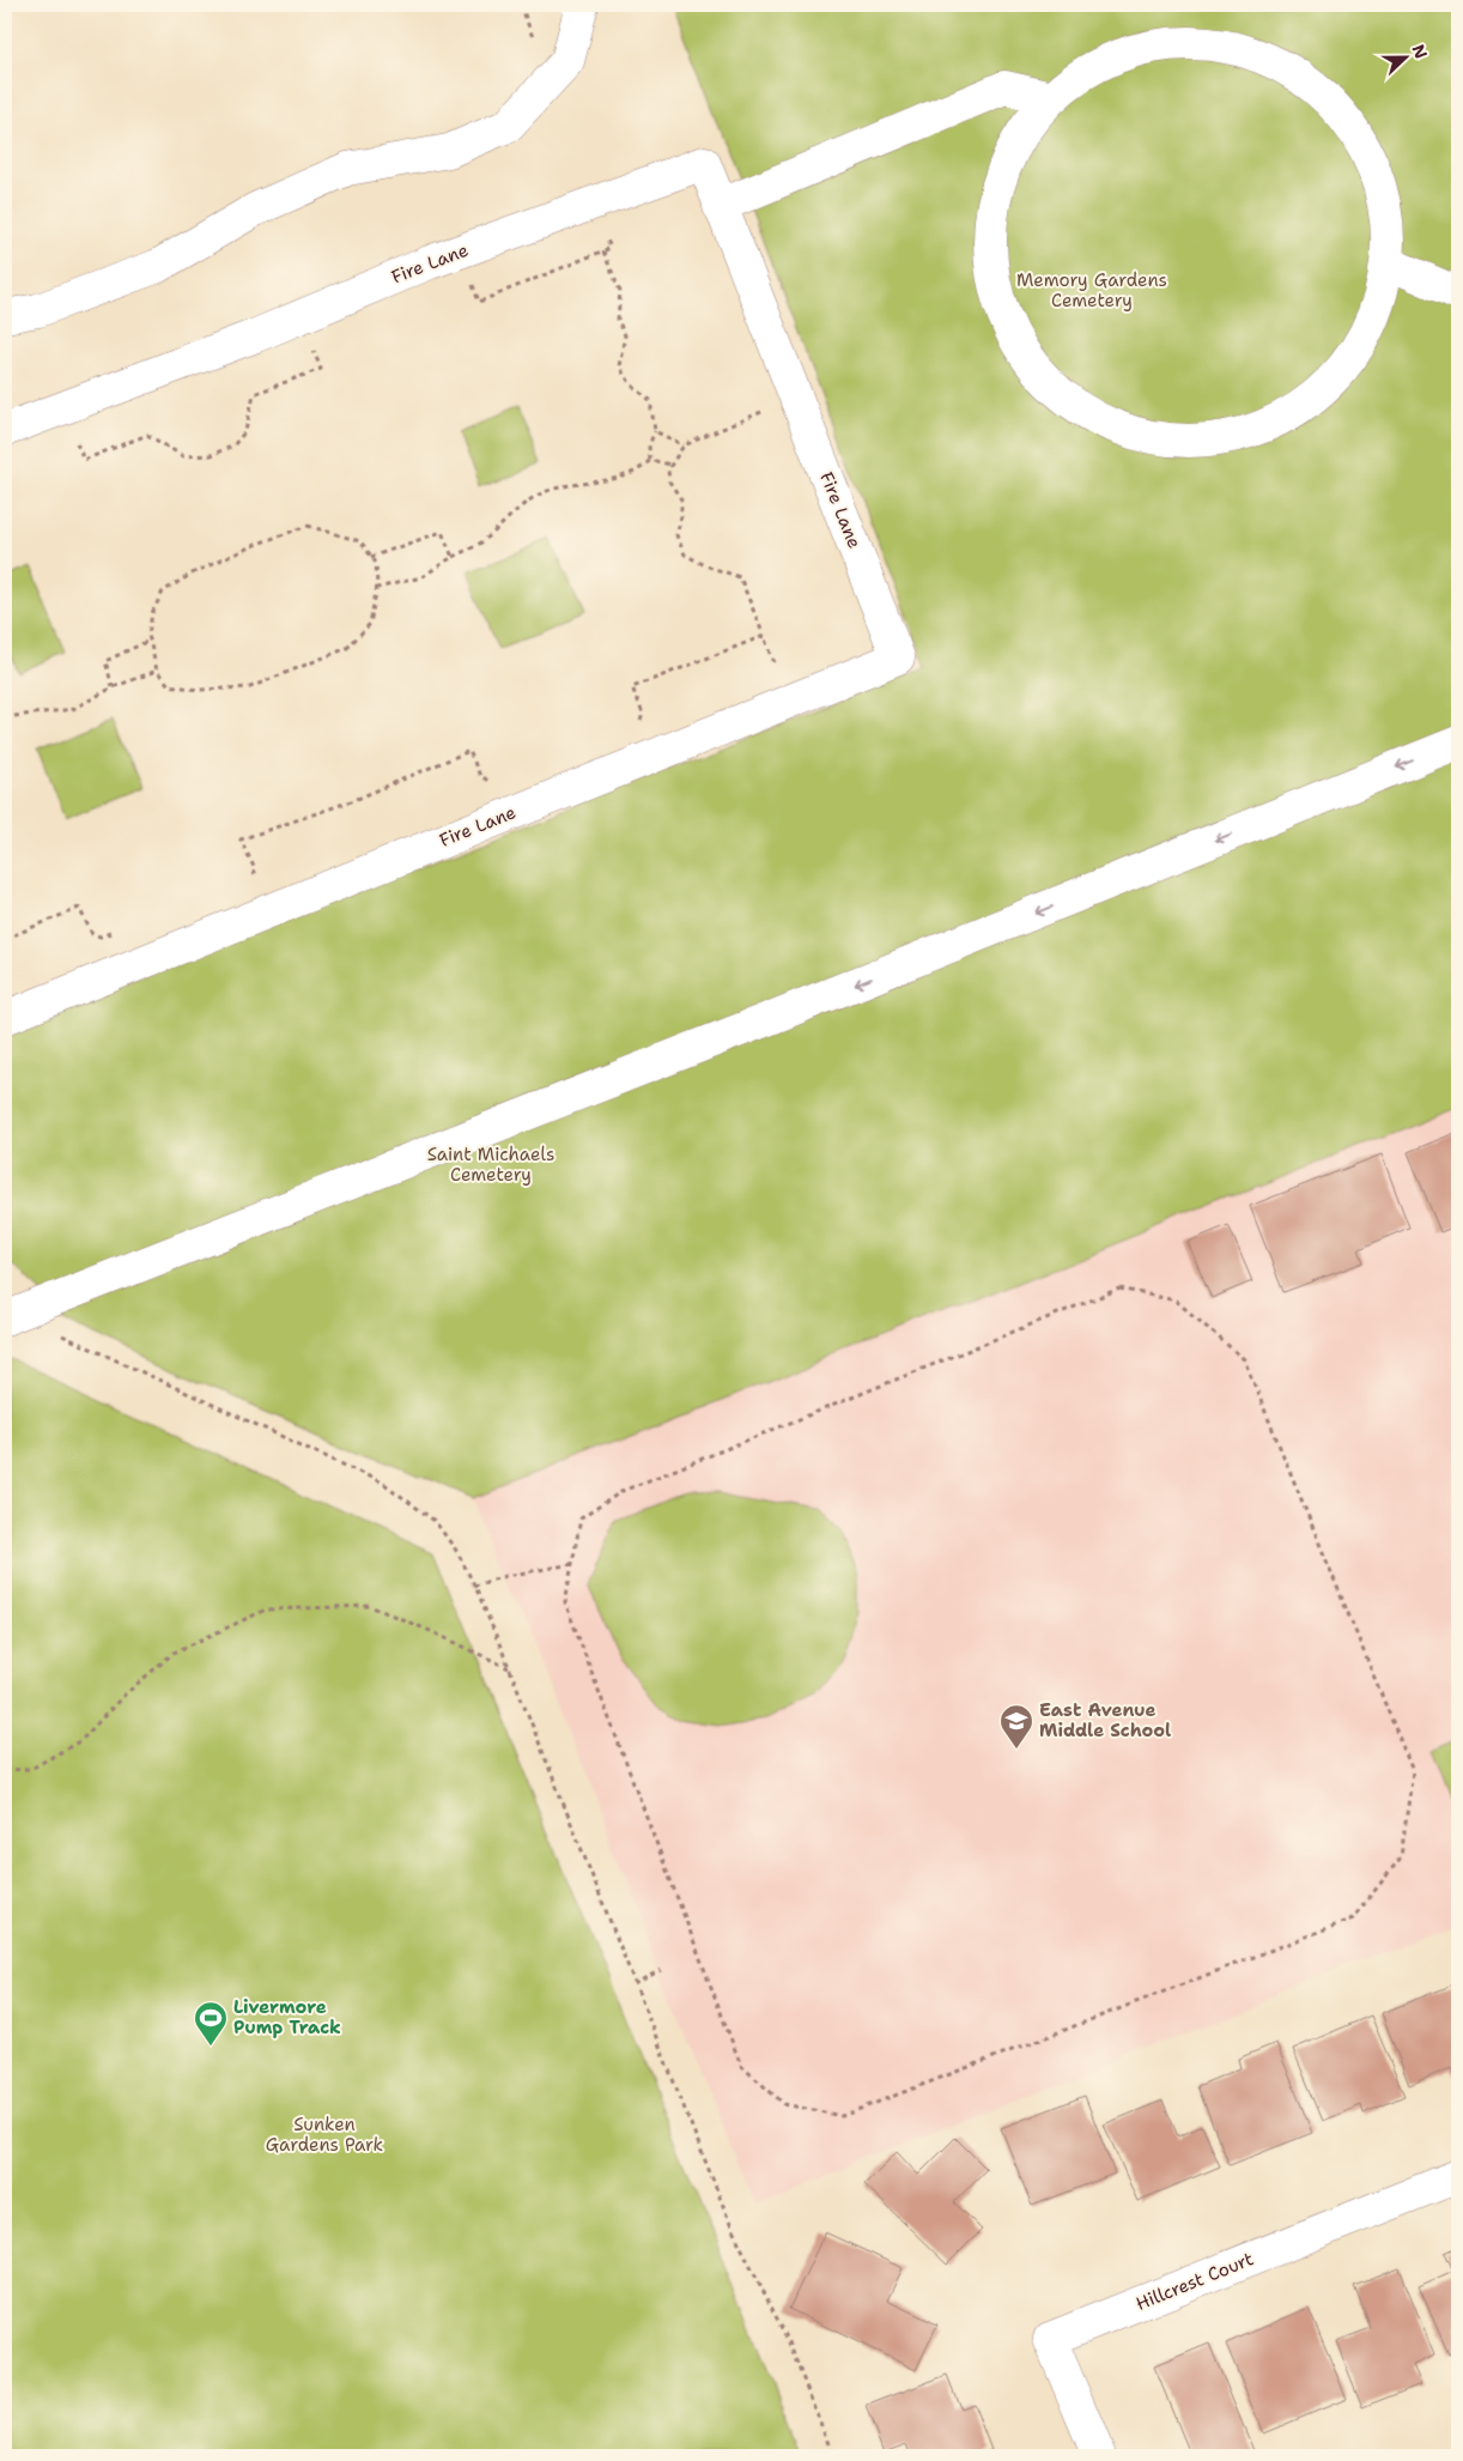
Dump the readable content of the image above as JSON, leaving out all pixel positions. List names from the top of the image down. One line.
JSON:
{"streets":{"street":["Fire Lane","Hillcrest Court"]},"parks":["Memory Gardens Cemetery","Saint Michaels Cemetery","Sunken Gardens Park"],"places":{"school or university":["East Avenue Middle School"],"sports":["Livermore Pump Track"]},"north":"right"}
